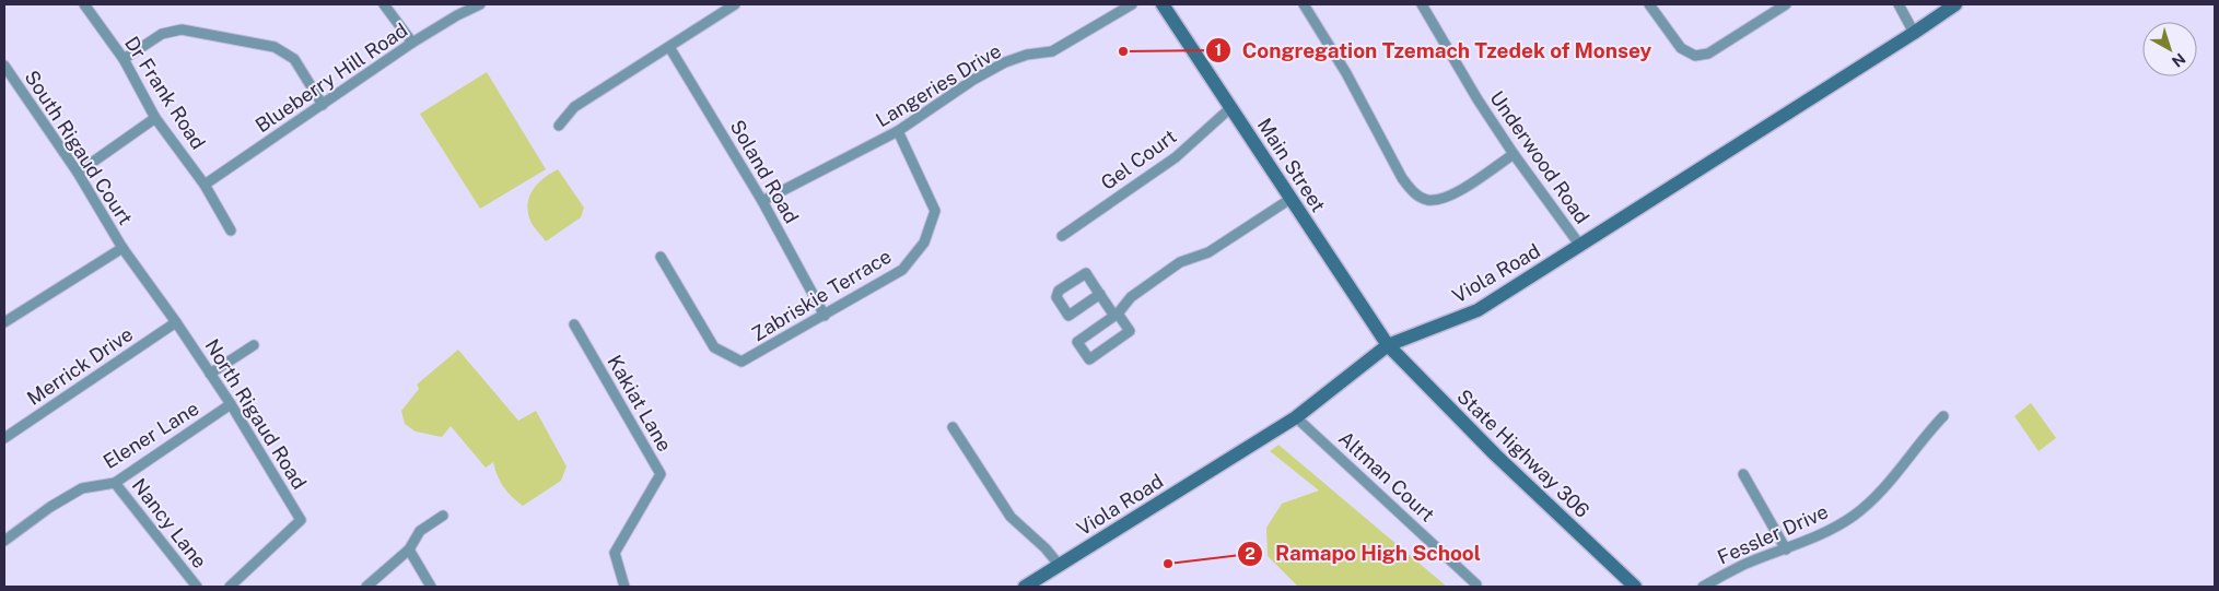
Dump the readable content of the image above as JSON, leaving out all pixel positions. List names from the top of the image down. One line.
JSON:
{"streets":{"street":["Blueberry Hill Road","Langeries Drive","Dr Frank Road","South Rigaud Court","Underwood Road","Gel Court","Main Street","Soland Road","Viola Road","Zabriskie Terrace","Merrick Drive","Kakiat Lane","North Rigaud Road","Elener Lane","State Highway 306","Altman Court","Nancy Lane","Fessler Drive"]},"crossings":[["Blueberry Hill Road","Dr Frank Road"],["Langeries Drive","Soland Road"],["Langeries Drive","Zabriskie Terrace"],["South Rigaud Court","North Rigaud Road"],["Underwood Road","Viola Road"],["Gel Court","Main Street"],["Main Street","Viola Road"],["Main Street","State Highway 306"],["Soland Road","Zabriskie Terrace"],["Viola Road","State Highway 306"],["Viola Road","Altman Court"],["Merrick Drive","North Rigaud Road"],["North Rigaud Road","Elener Lane"],["Elener Lane","Nancy Lane"]],"places":["Congregation Tzemach Tzedek of Monsey","Ramapo High School"],"north":"bottom right"}
